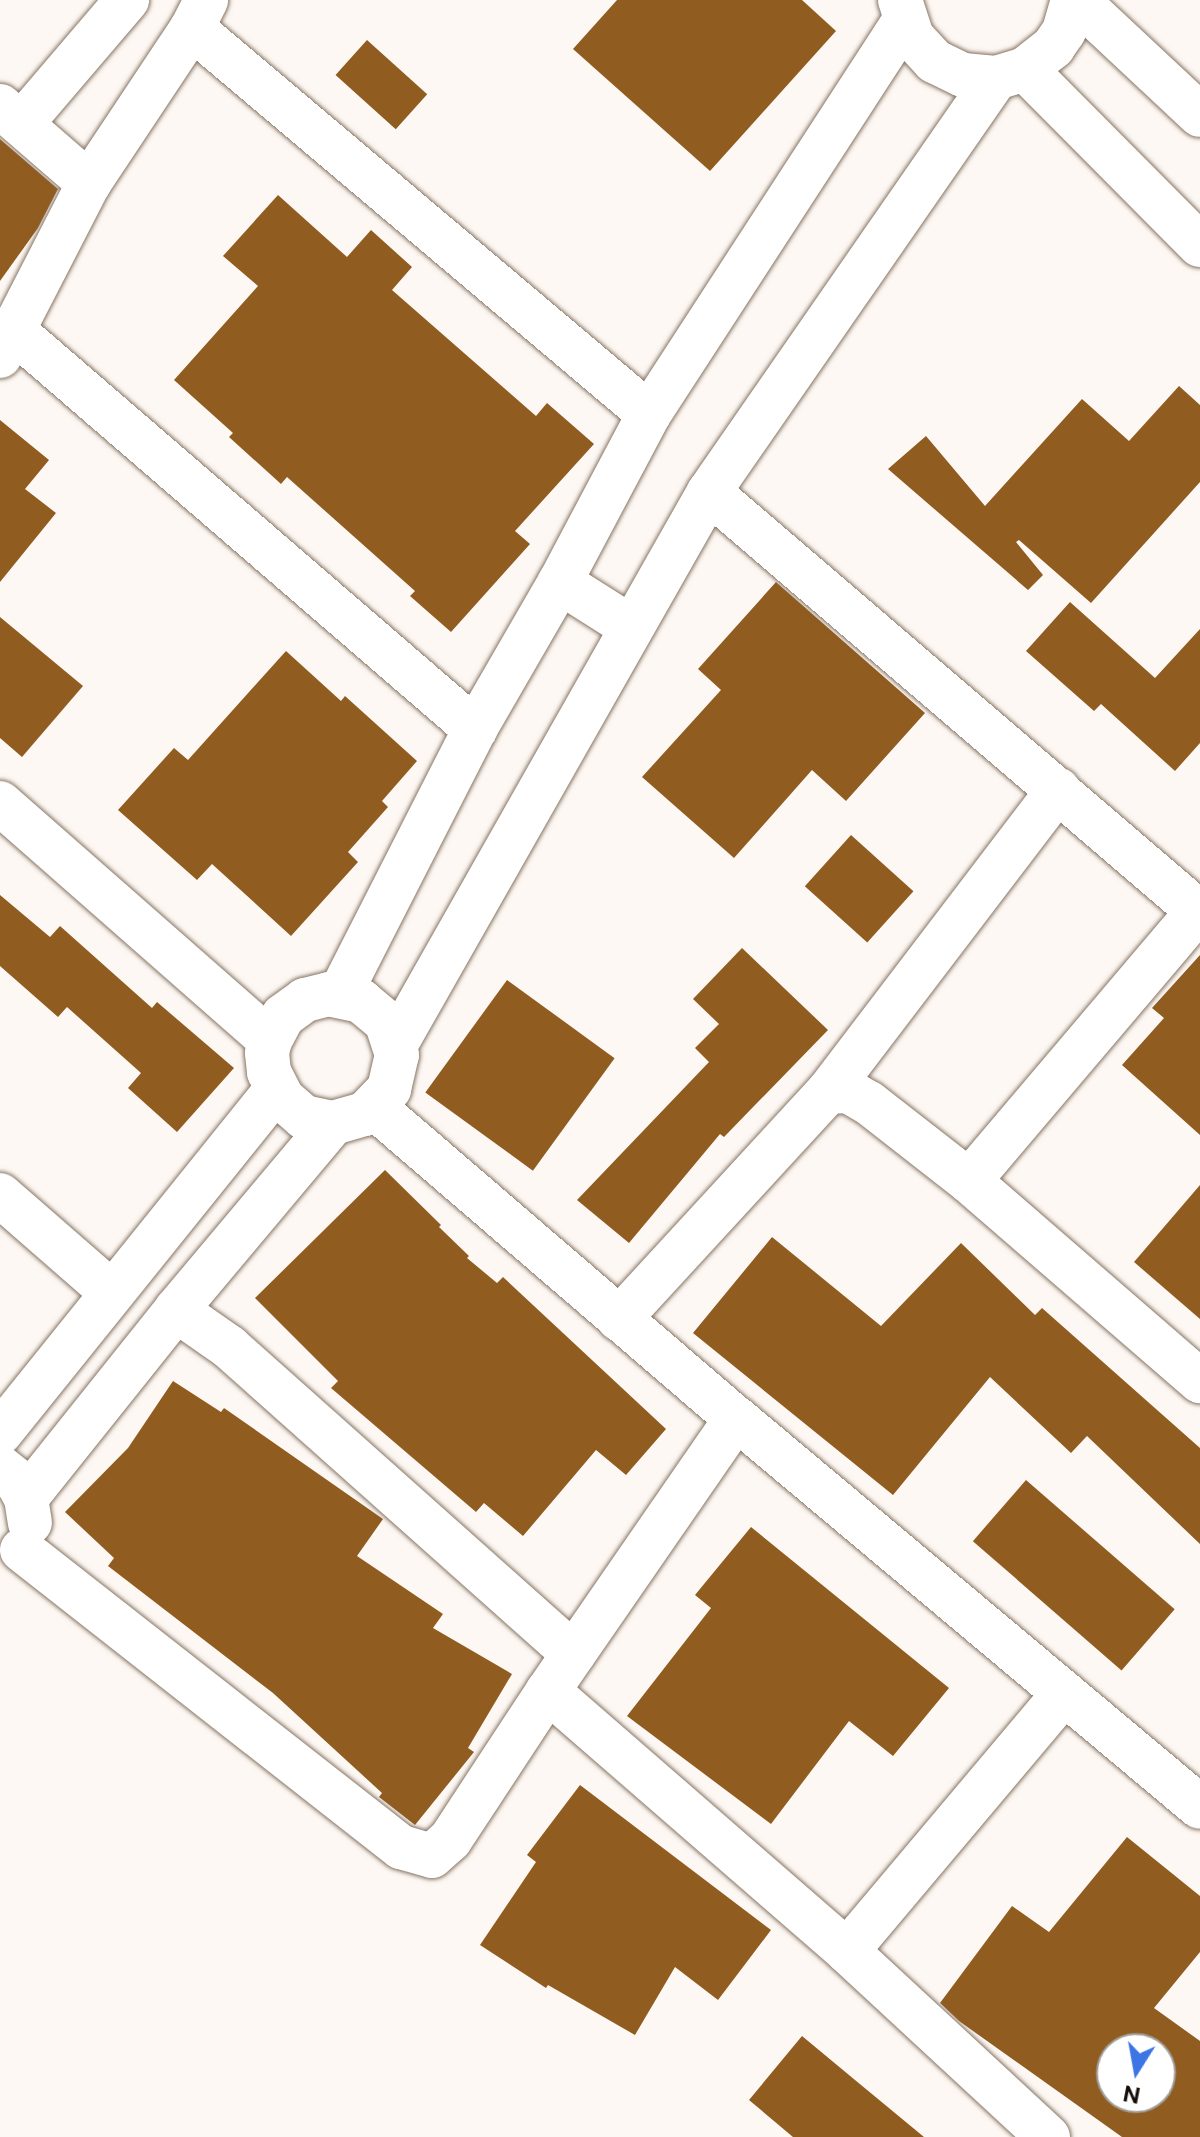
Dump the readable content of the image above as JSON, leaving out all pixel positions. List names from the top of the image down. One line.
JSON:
{"north":"bottom"}
